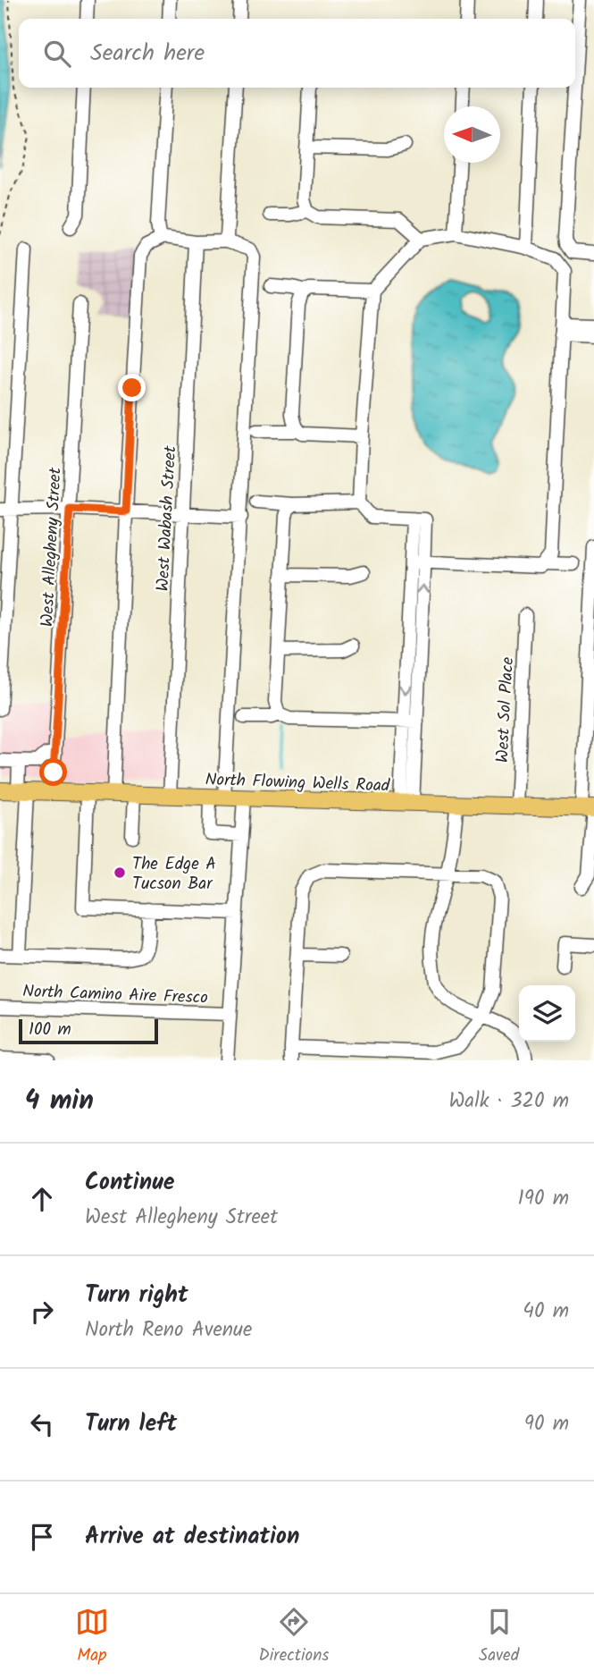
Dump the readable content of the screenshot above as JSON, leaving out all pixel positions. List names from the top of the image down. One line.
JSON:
{"streets":{"main road":["North Flowing Wells Road"],"street":["West Wabash Street","West Allegheny Street","West Sol Place","North Camino Aire Fresco"]},"crossings":[["West Wabash Street","North Flowing Wells Road"],["West Allegheny Street","North Flowing Wells Road"],["West Sol Place","North Flowing Wells Road"]],"places":["The Edge A Tucson Bar"],"scale_bar":"100 m","north":"left","page":{"search":"Search here","scale":"100 m","heading":["4 min","Walk · 320 m"],"list":[["Continue","West Allegheny Street","190 m"],["Turn right","North Reno Avenue","40 m"],["Turn left","90 m"],"Arrive at destination"],"nav":["Map","Directions","Saved"]}}
